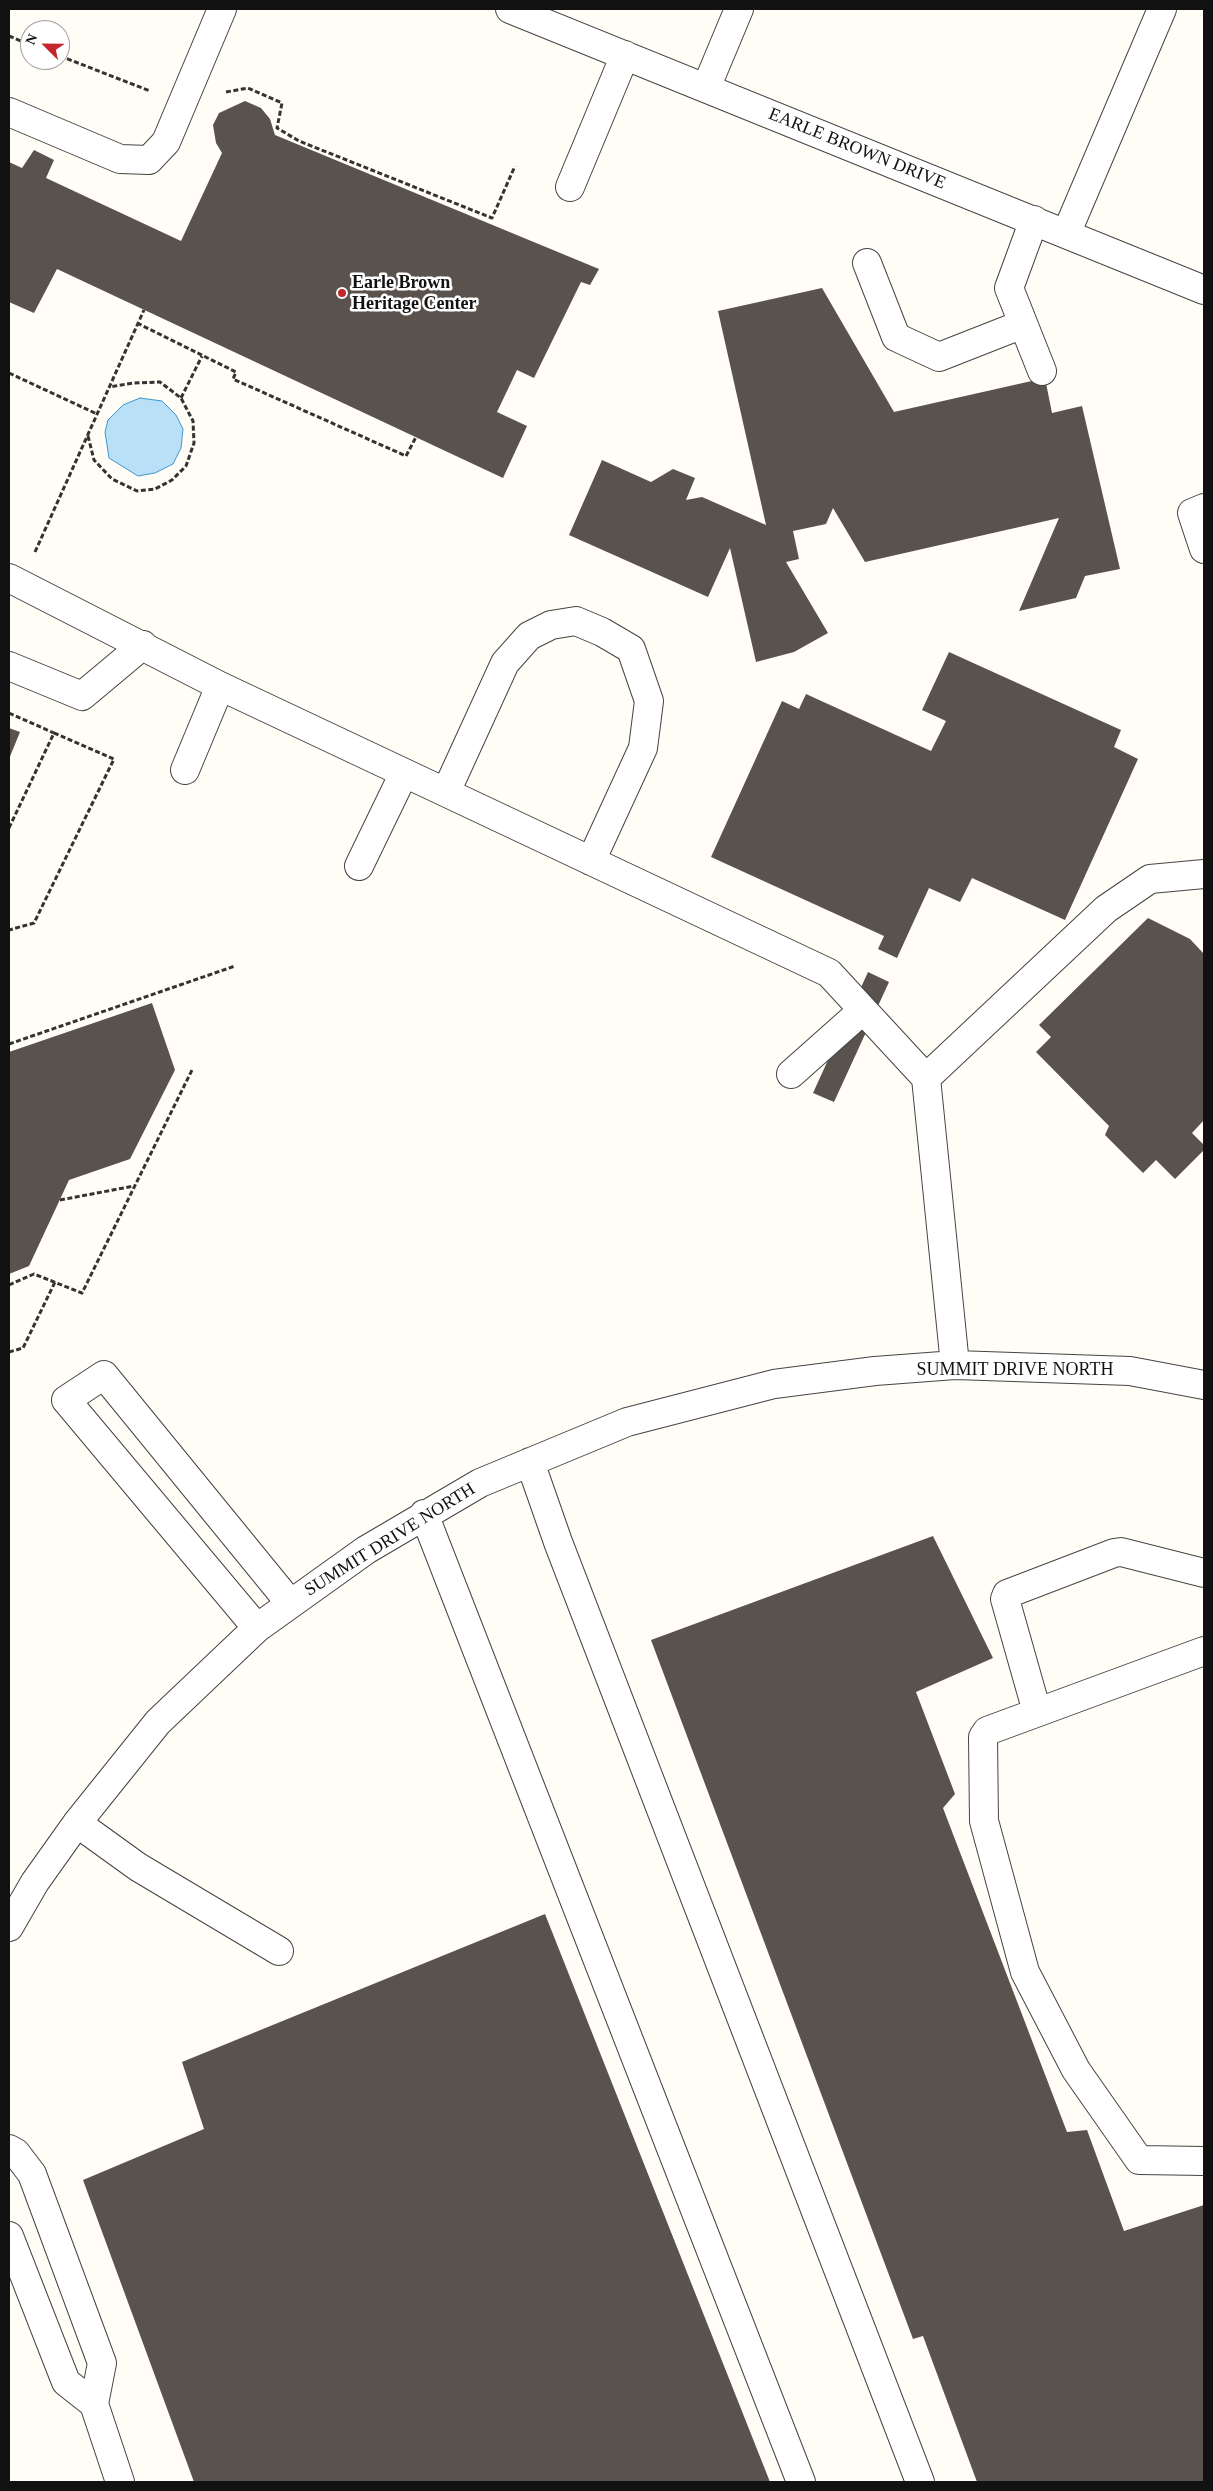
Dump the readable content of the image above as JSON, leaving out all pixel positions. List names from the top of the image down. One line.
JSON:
{"streets":{"street":["EARLE BROWN DRIVE","SUMMIT DRIVE NORTH"]},"places":["Earle Brown Heritage Center"],"north":"top left"}
